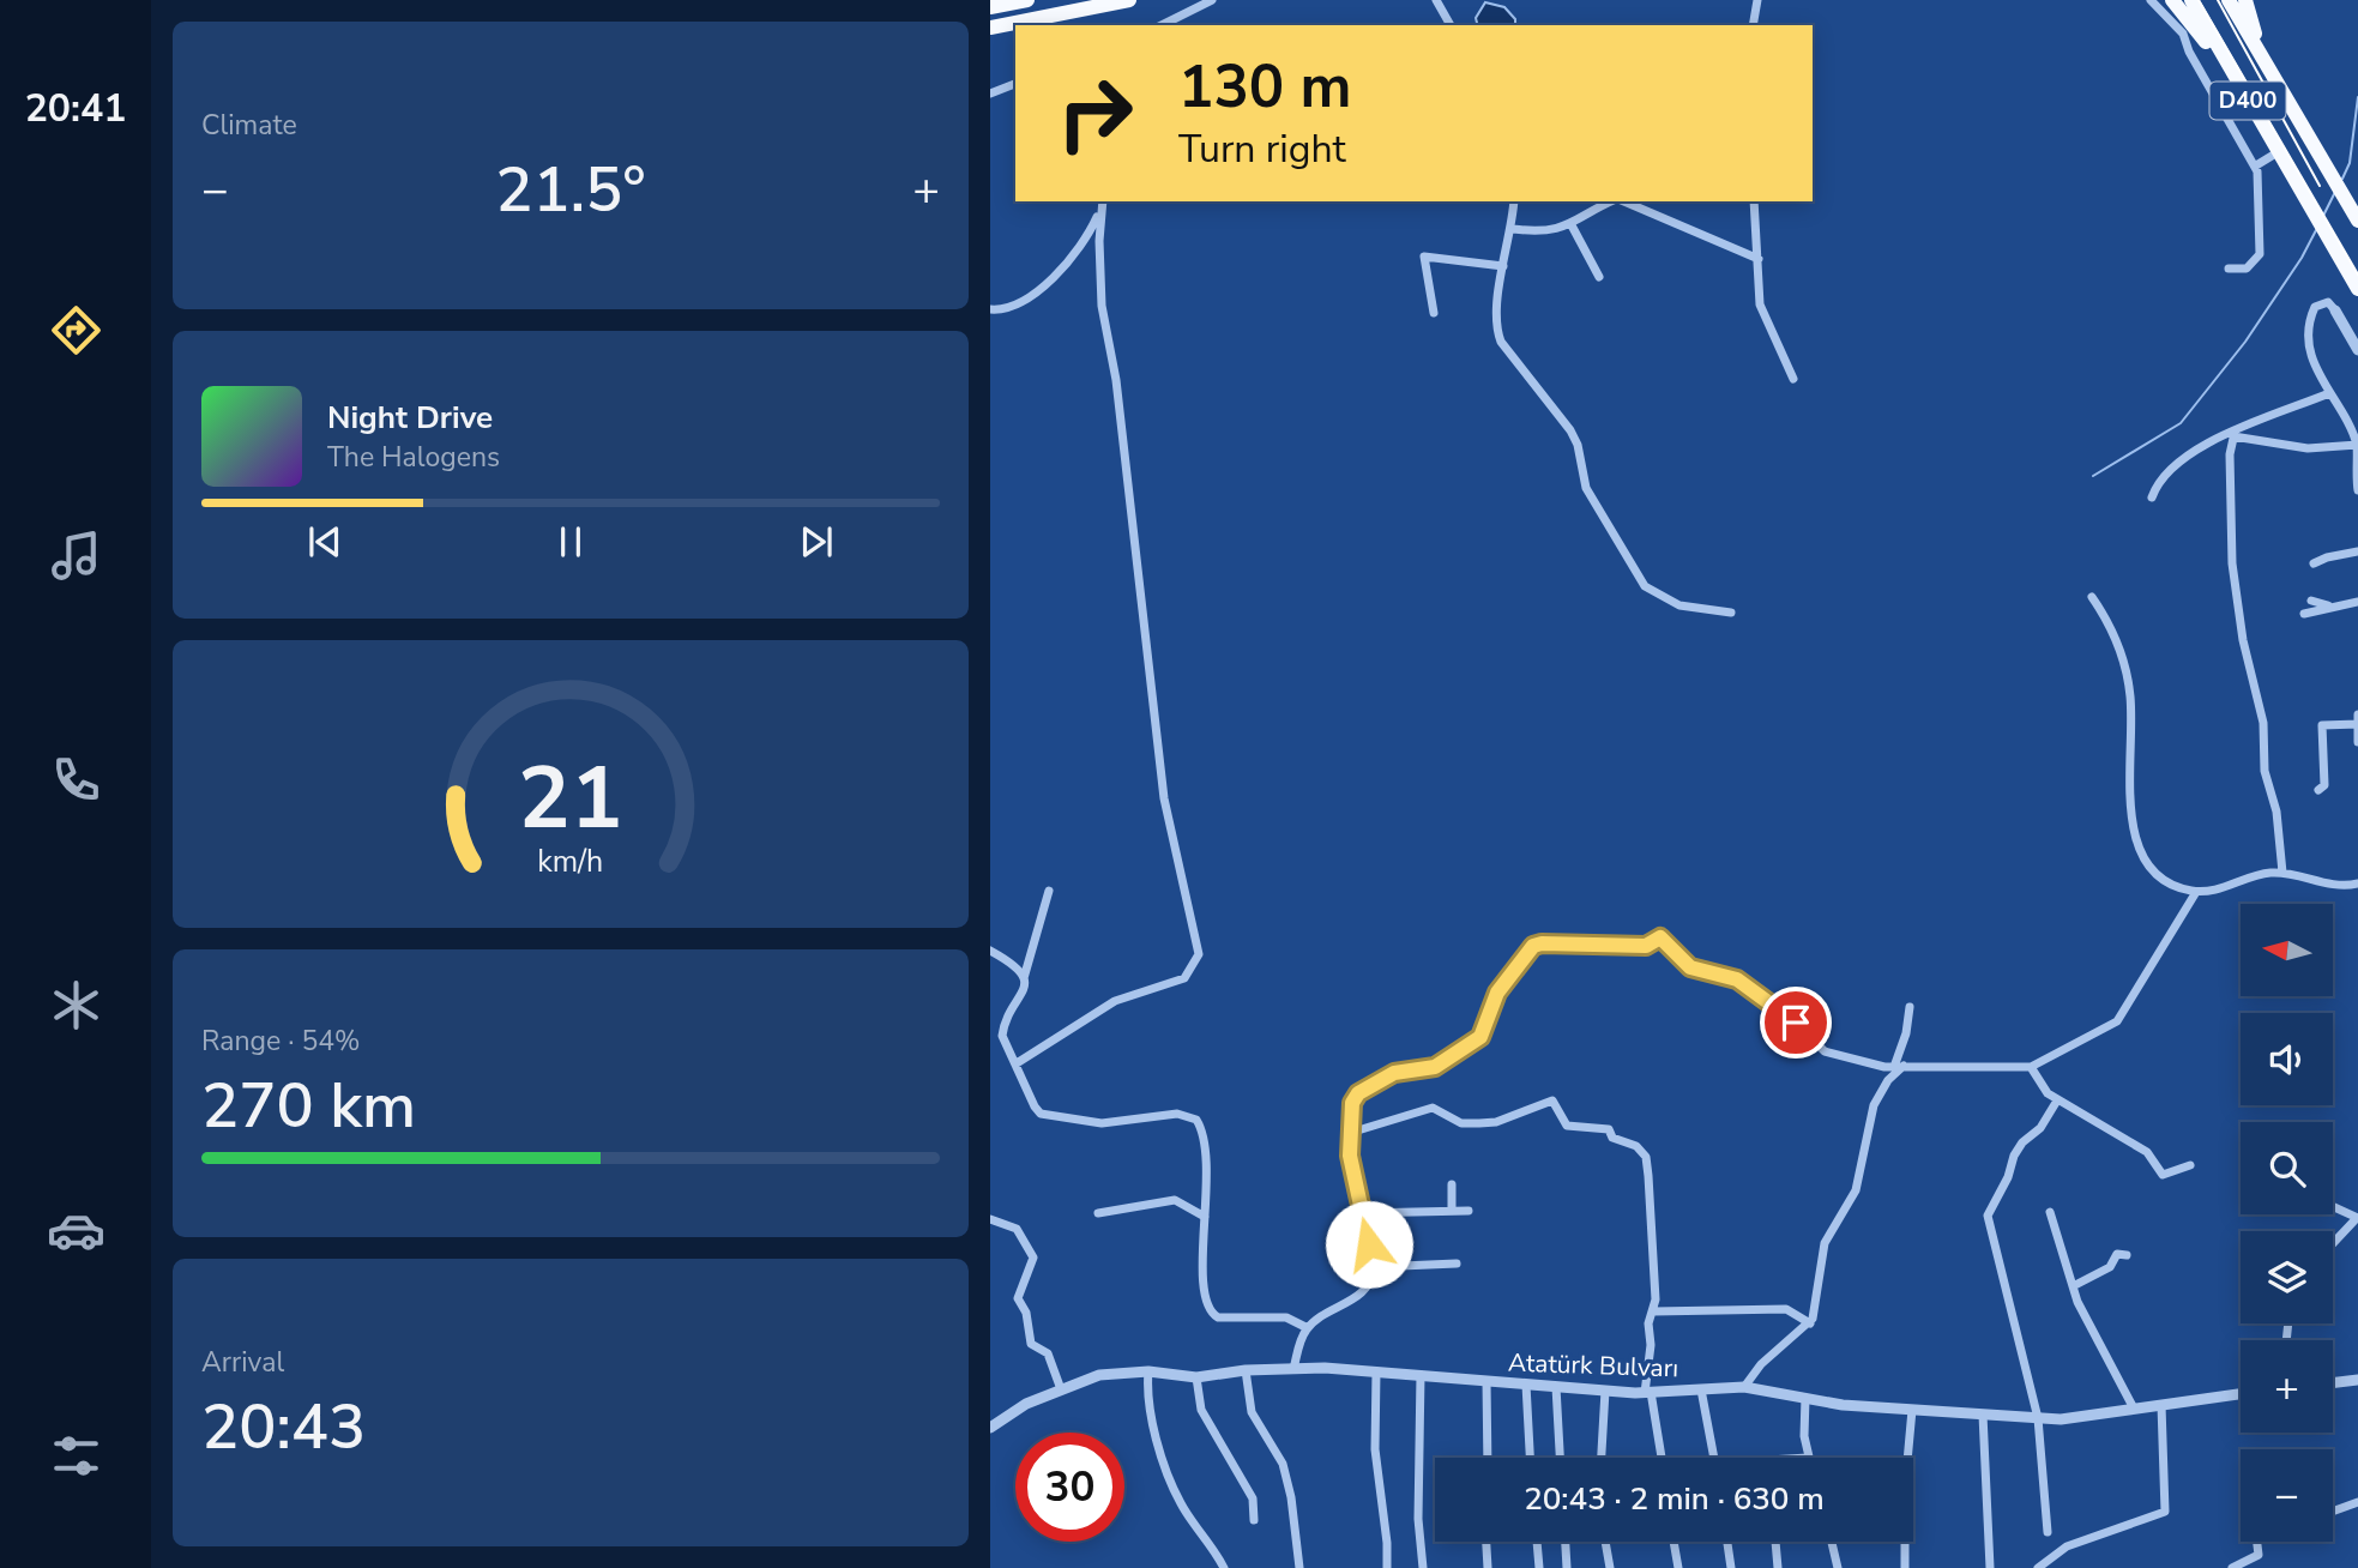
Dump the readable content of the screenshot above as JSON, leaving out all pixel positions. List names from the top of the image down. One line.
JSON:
{"streets":{"highway":["D400"],"street":["Atatürk Bulvarı"]},"north":"left","page":{"tabs":"20:41","tile":["Climate",["Range · 54%","270 km"],["Arrival","20:43"]],"turn":["130 m","Turn right"],"heat":["−","21.5°","+"],"song":["Night Drive","The Halogens"],"map_buttons":["+","−"],"limit":"30","trip":"20:43 · 2 min · 630 m","gauge":["21","km/h"]}}
